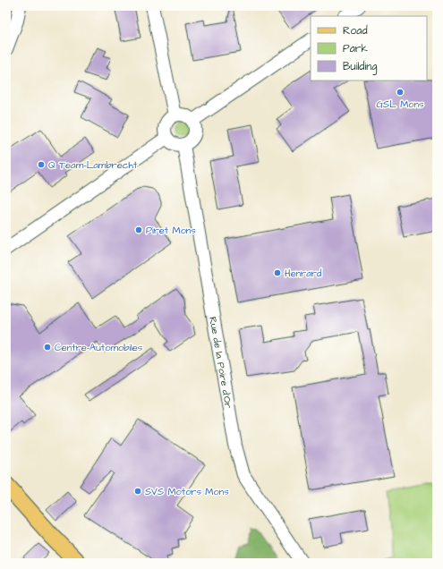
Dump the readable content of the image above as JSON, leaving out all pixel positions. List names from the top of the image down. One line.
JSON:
{"streets":{"street":["Rue de la Poire d'Or"]},"places":["GSL Mons","Q Team-Lambrecht","Piret Mons","Henrard","Centre-Automobiles","SVS Motors Mons"],"legend":["Road","Park","Building"]}
